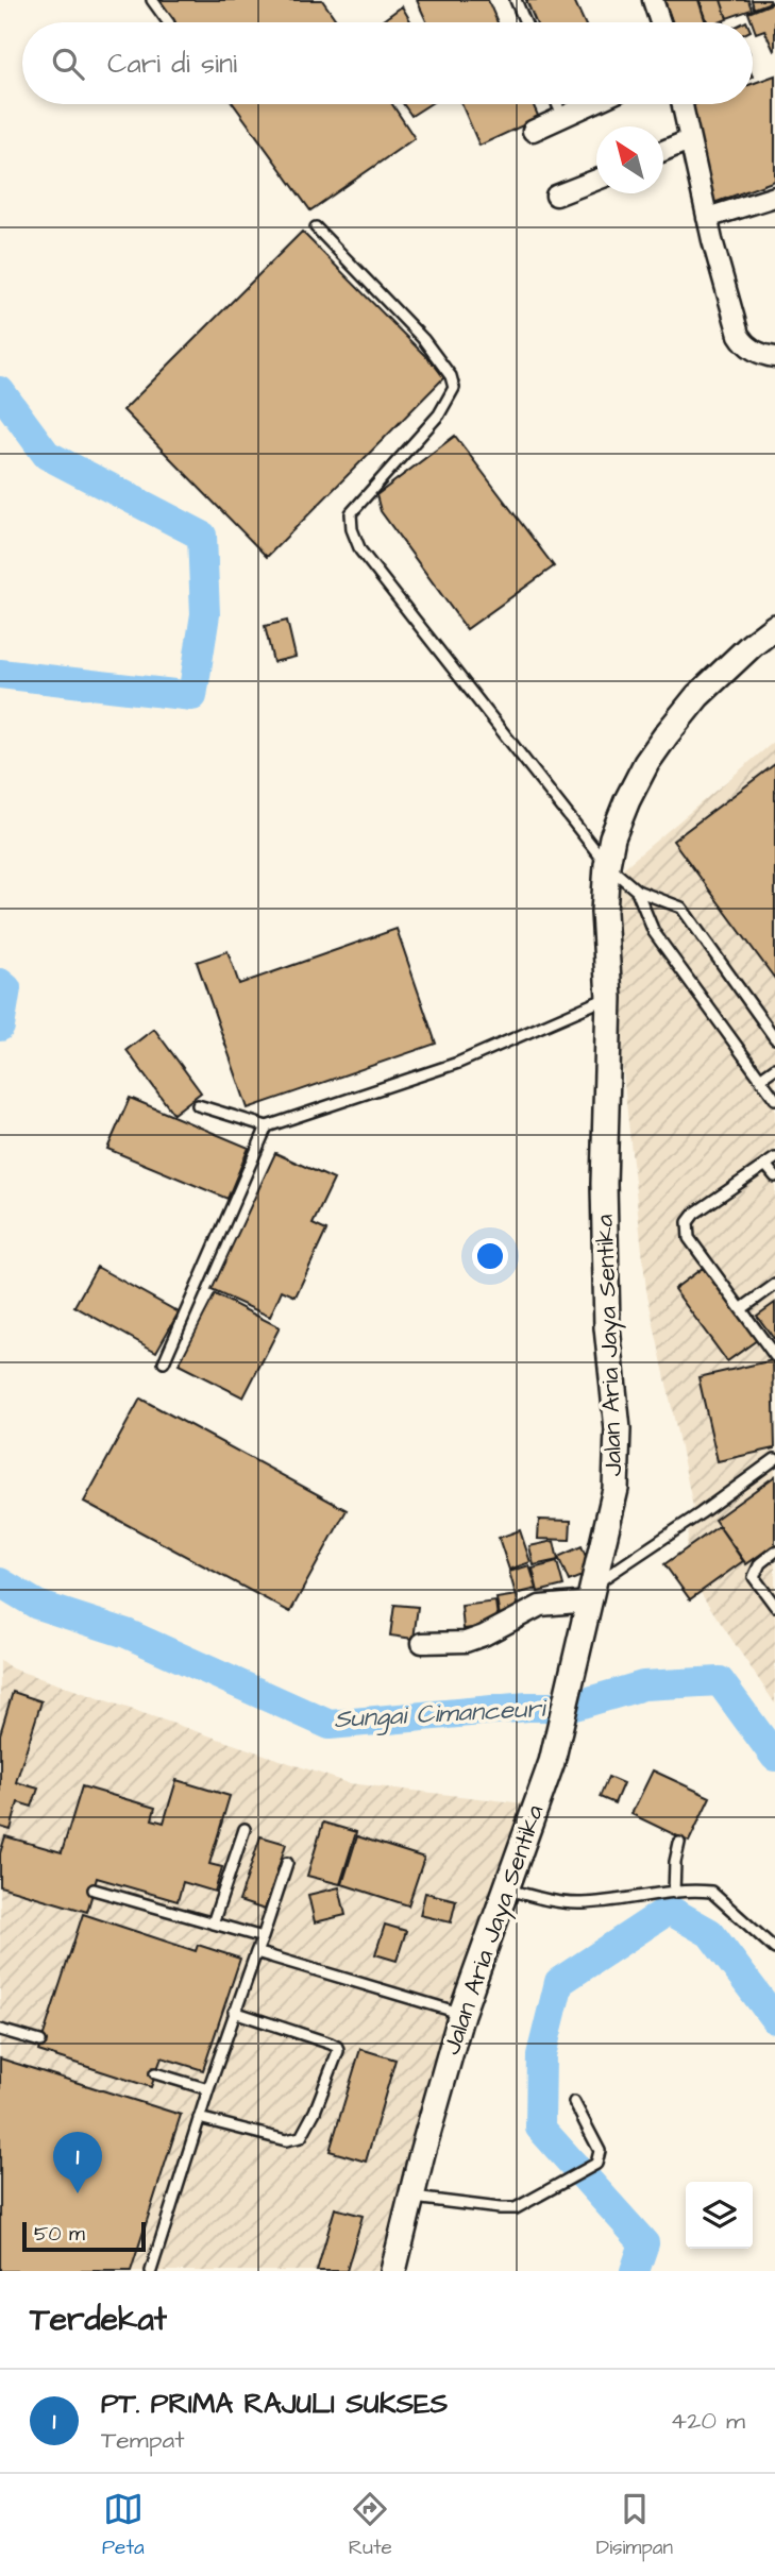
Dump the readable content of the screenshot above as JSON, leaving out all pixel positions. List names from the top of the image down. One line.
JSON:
{"streets":{"street":["Jalan Aria Jaya Sentika"]},"water":["Sungai Cimanceuri"],"scale_bar":"50 m","north":"top left","page":{"search":"Cari di sini","pins":"1","scale":"50 m","heading":"Terdekat","list":[{"mark":"1","name":"PT. PRIMA RAJULI SUKSES","note":"Tempat","value":"420 m"}],"nav":["Peta","Rute","Disimpan"]}}
